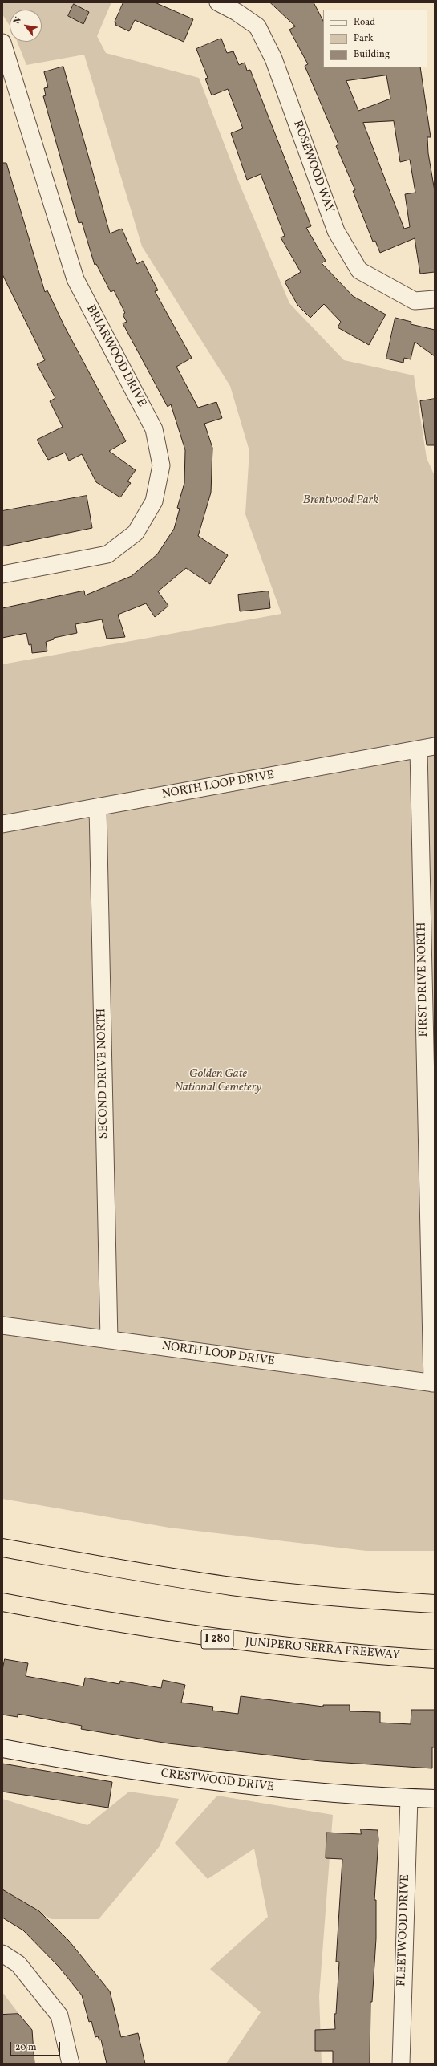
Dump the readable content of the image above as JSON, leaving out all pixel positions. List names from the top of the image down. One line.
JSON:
{"streets":{"highway":["I 280","JUNIPERO SERRA FREEWAY"],"street":["ROSEWOOD WAY","BRIARWOOD DRIVE","NORTH LOOP DRIVE","FIRST DRIVE NORTH","SECOND DRIVE NORTH","CRESTWOOD DRIVE","FLEETWOOD DRIVE"]},"crossings":[["NORTH LOOP DRIVE","FIRST DRIVE NORTH"],["NORTH LOOP DRIVE","SECOND DRIVE NORTH"],["CRESTWOOD DRIVE","FLEETWOOD DRIVE"]],"parks":["Brentwood Park","Golden Gate National Cemetery"],"legend":["Road","Park","Building"],"scale_bar":"20 m","north":"top left"}
